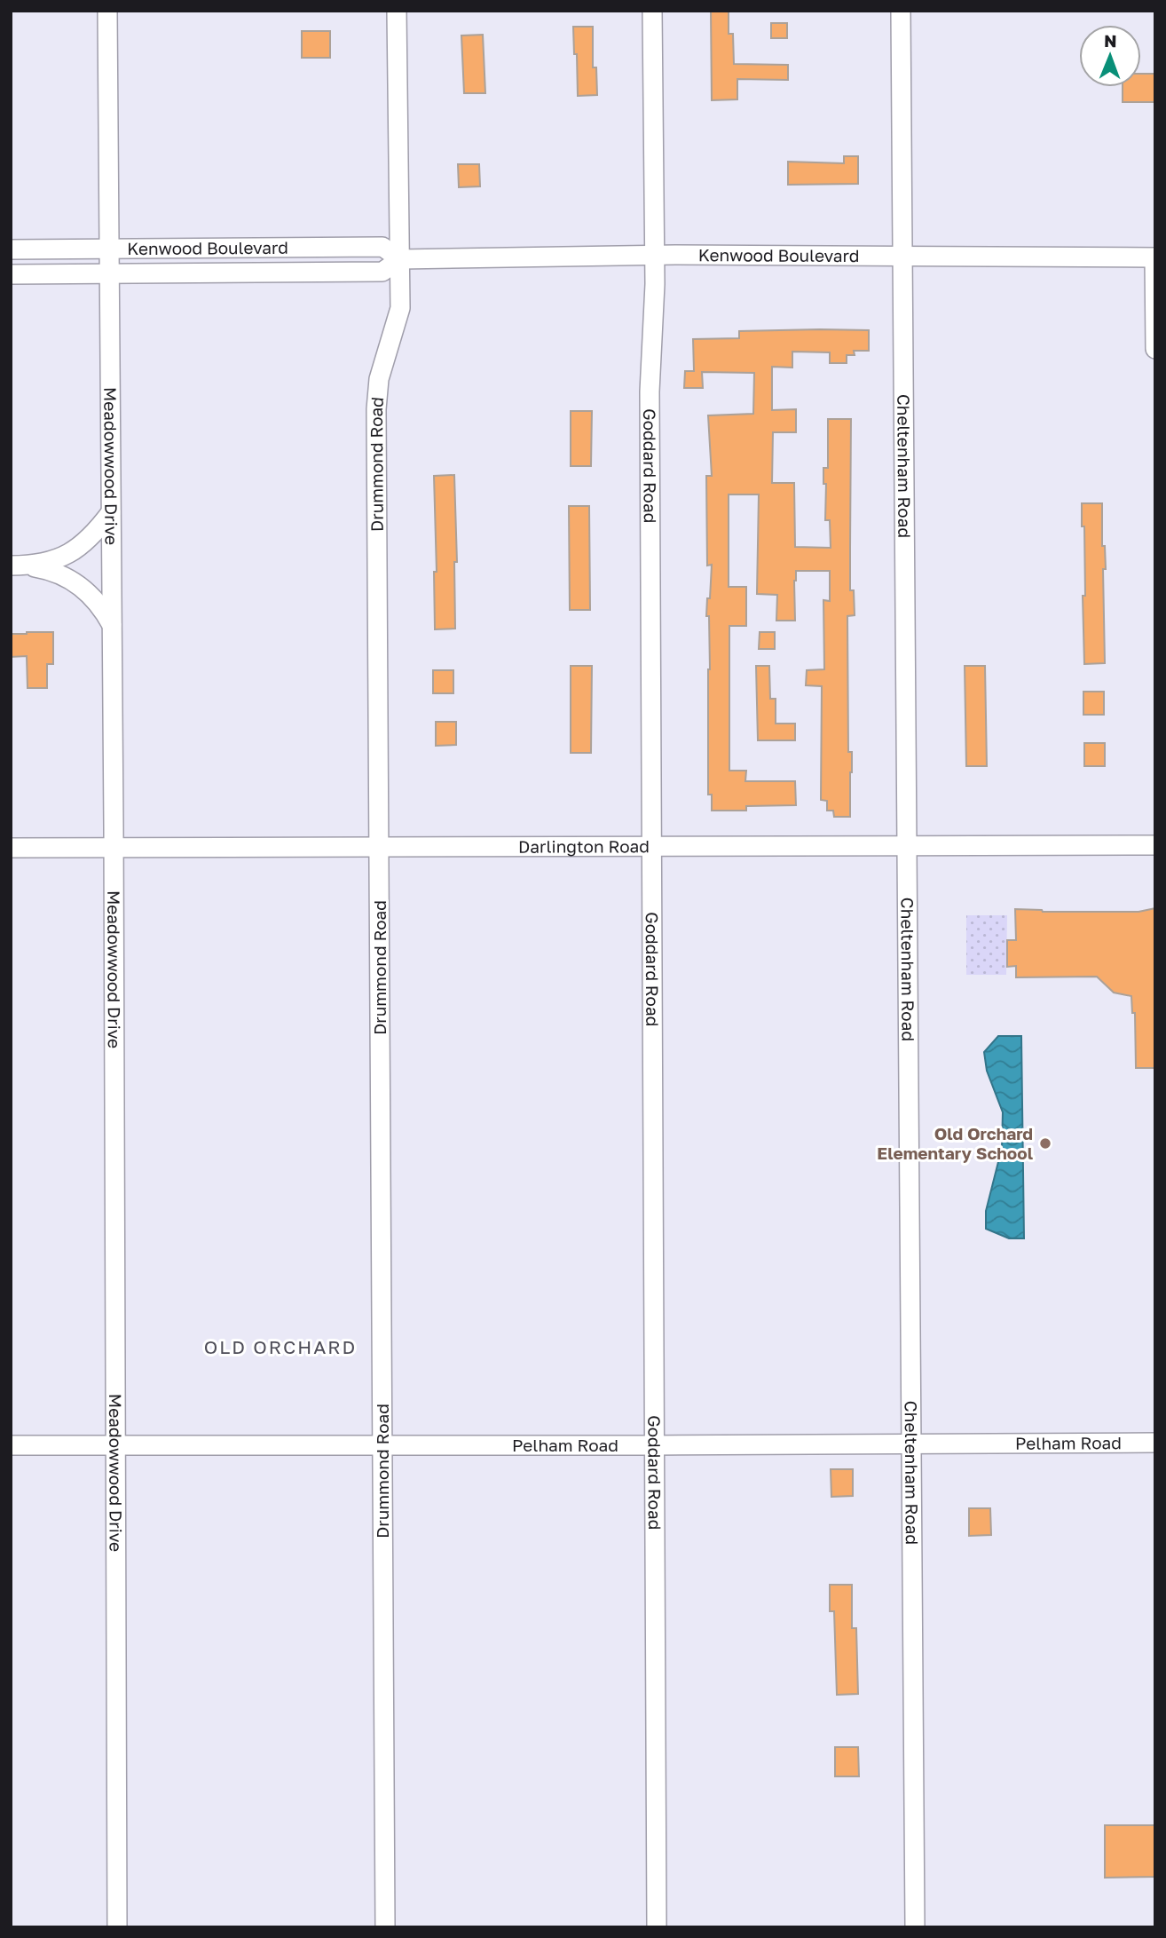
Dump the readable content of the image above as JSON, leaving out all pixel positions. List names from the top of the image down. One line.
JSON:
{"streets":{"street":["Kenwood Boulevard","Drummond Road","Meadowwood Drive","Goddard Road","Cheltenham Road","Darlington Road","Pelham Road"]},"crossings":[["Kenwood Boulevard","Drummond Road"],["Kenwood Boulevard","Meadowwood Drive"],["Kenwood Boulevard","Goddard Road"],["Kenwood Boulevard","Cheltenham Road"],["Drummond Road","Darlington Road"],["Drummond Road","Pelham Road"],["Meadowwood Drive","Darlington Road"],["Meadowwood Drive","Pelham Road"],["Goddard Road","Darlington Road"],["Goddard Road","Pelham Road"],["Cheltenham Road","Darlington Road"],["Cheltenham Road","Pelham Road"]],"districts":["OLD ORCHARD"],"places":["Old Orchard Elementary School"],"north":"top"}
